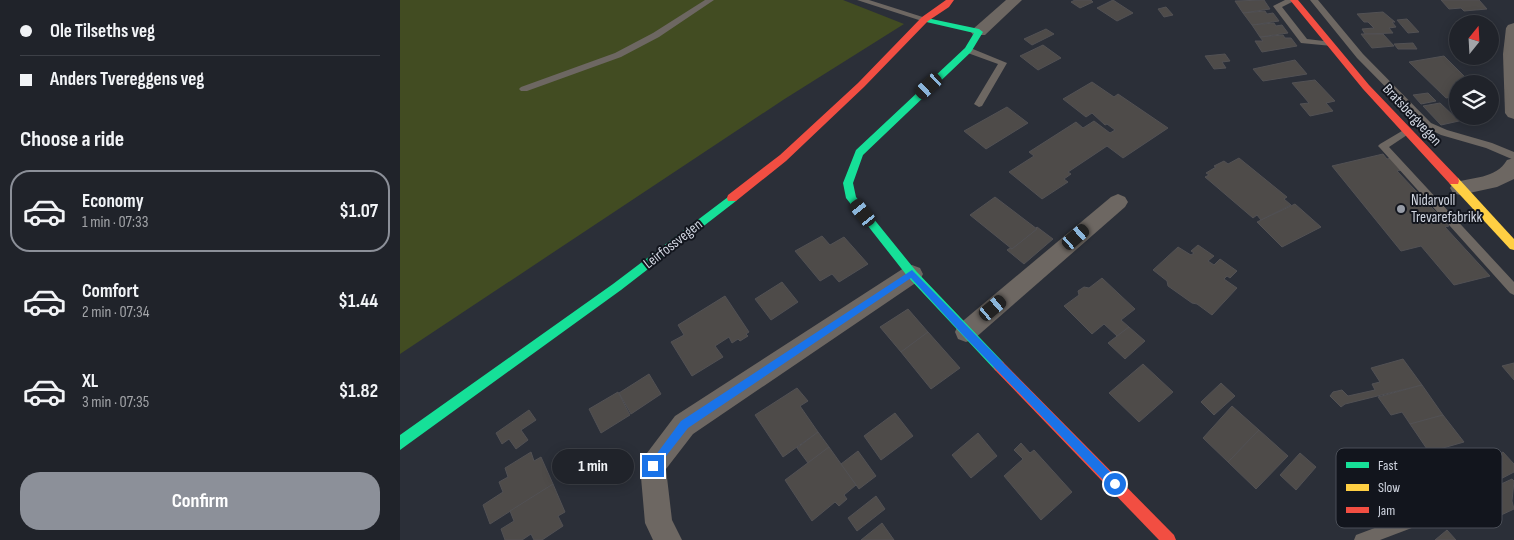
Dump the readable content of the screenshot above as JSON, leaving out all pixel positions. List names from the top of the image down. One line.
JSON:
{"streets":{"street":["Bratsbergvegen","Leirfossvegen"]},"places":["Nidarvoll Trevarefabrikk"],"legend":["Fast","Slow","Jam"],"north":"top","page":{"banner":["Ole Tilseths veg","Anders Tvereggens veg"],"heading":"Choose a ride","list":[{"name":"Economy","note":"1 min · 07:33","value":"$1.07"},{"name":"Comfort","note":"2 min · 07:34","value":"$1.44"},{"name":"XL","note":"3 min · 07:35","value":"$1.82"}],"bubble":"1 min","buttons":"Confirm"}}
